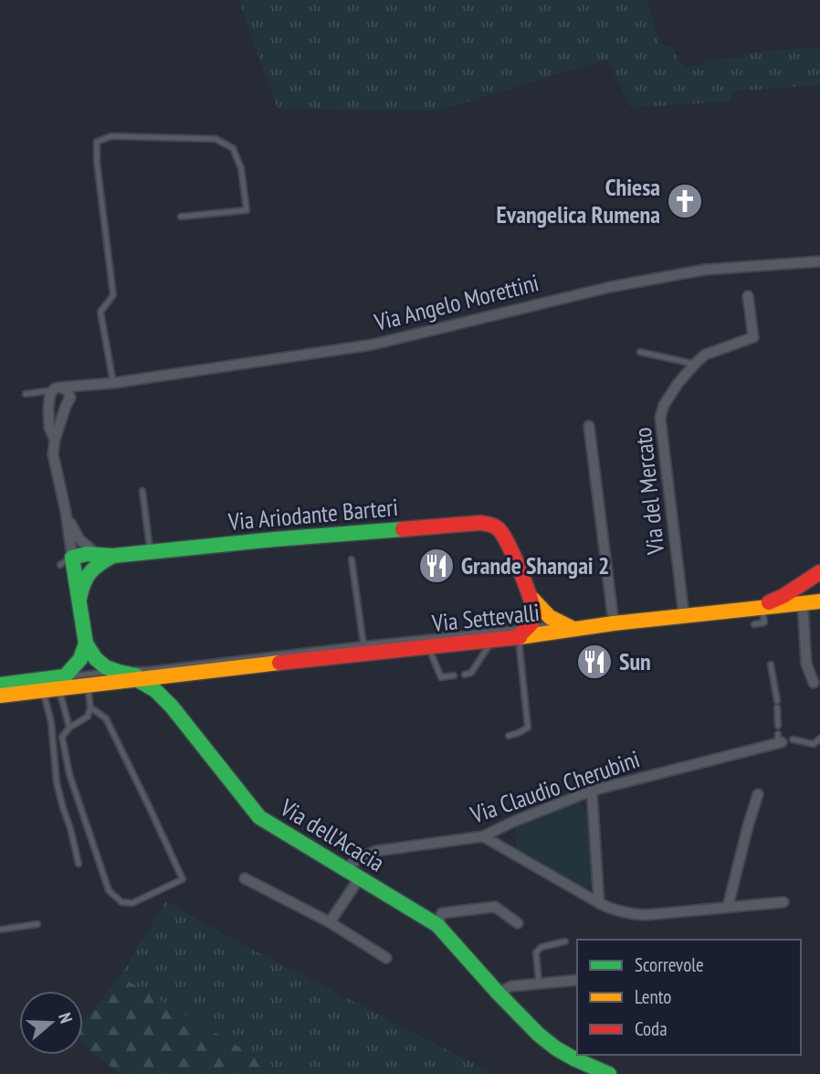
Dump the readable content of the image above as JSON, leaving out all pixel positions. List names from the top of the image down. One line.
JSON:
{"streets":{"main road":["Via Ariodante Barteri","Via Settevalli","Via dell'Acacia"],"street":["Via Angelo Morettini","Via del Mercato","Via Claudio Cherubini"]},"crossings":[["Via del Mercato","Via Settevalli"],["Via Settevalli","Via dell'Acacia"],["Via Claudio Cherubini","Via dell'Acacia"]],"places":{"church":["Chiesa Evangelica Rumena"],"restaurant":["Grande Shangai 2","Sun"]},"legend":["Scorrevole","Lento","Coda"],"north":"right"}
